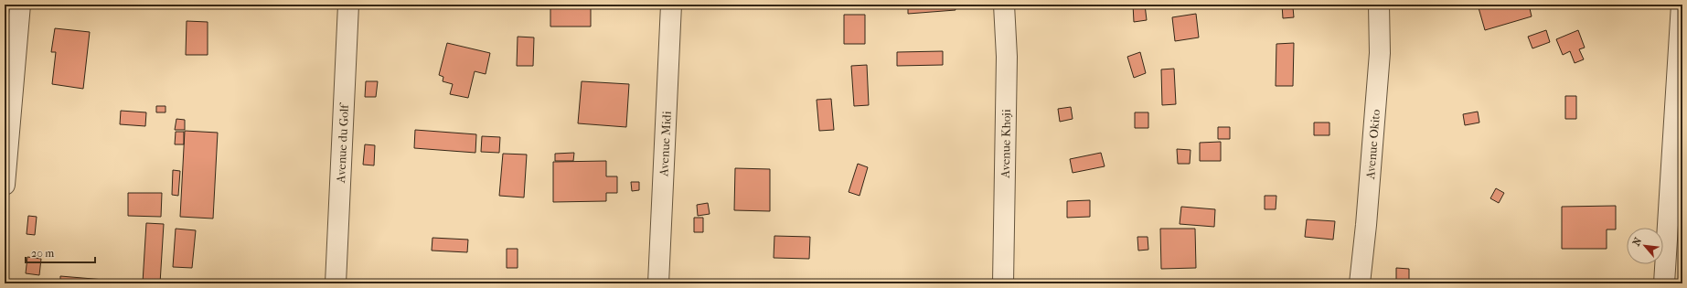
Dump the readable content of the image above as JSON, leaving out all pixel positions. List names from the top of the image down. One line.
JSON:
{"streets":{"street":["Avenue Khoji","Avenue du Golf","Avenue Midi","Avenue Okito"]},"scale_bar":"20 m","north":"top left"}
